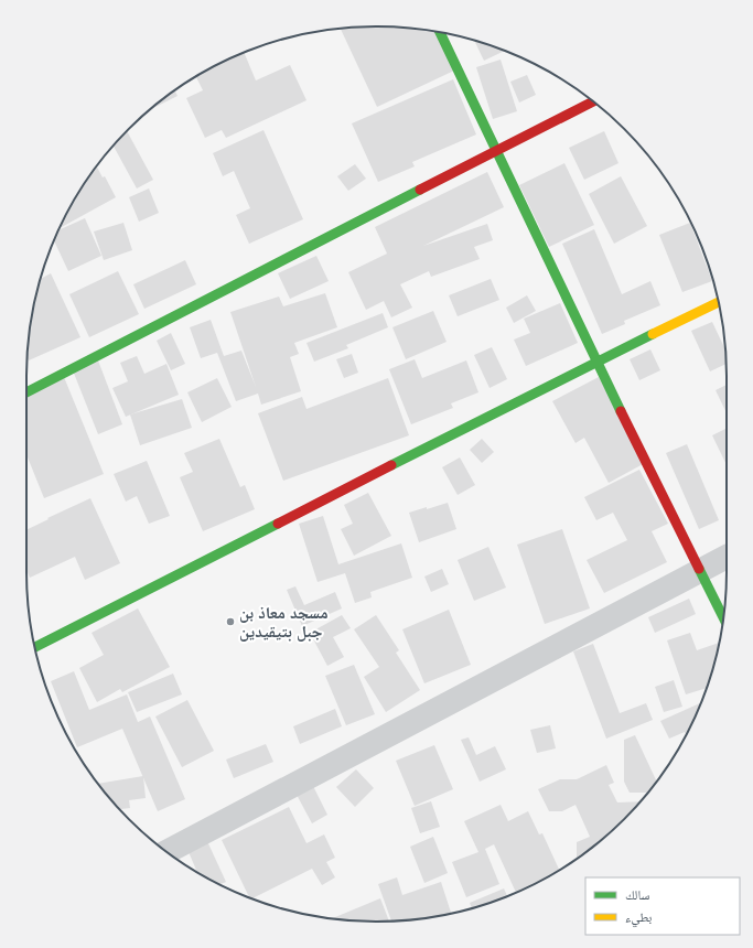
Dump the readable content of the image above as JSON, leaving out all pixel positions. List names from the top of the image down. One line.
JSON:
{"places":["مسجد معاذ بن جبل بتيقيدين"],"legend":["سالك","بطيء"]}
